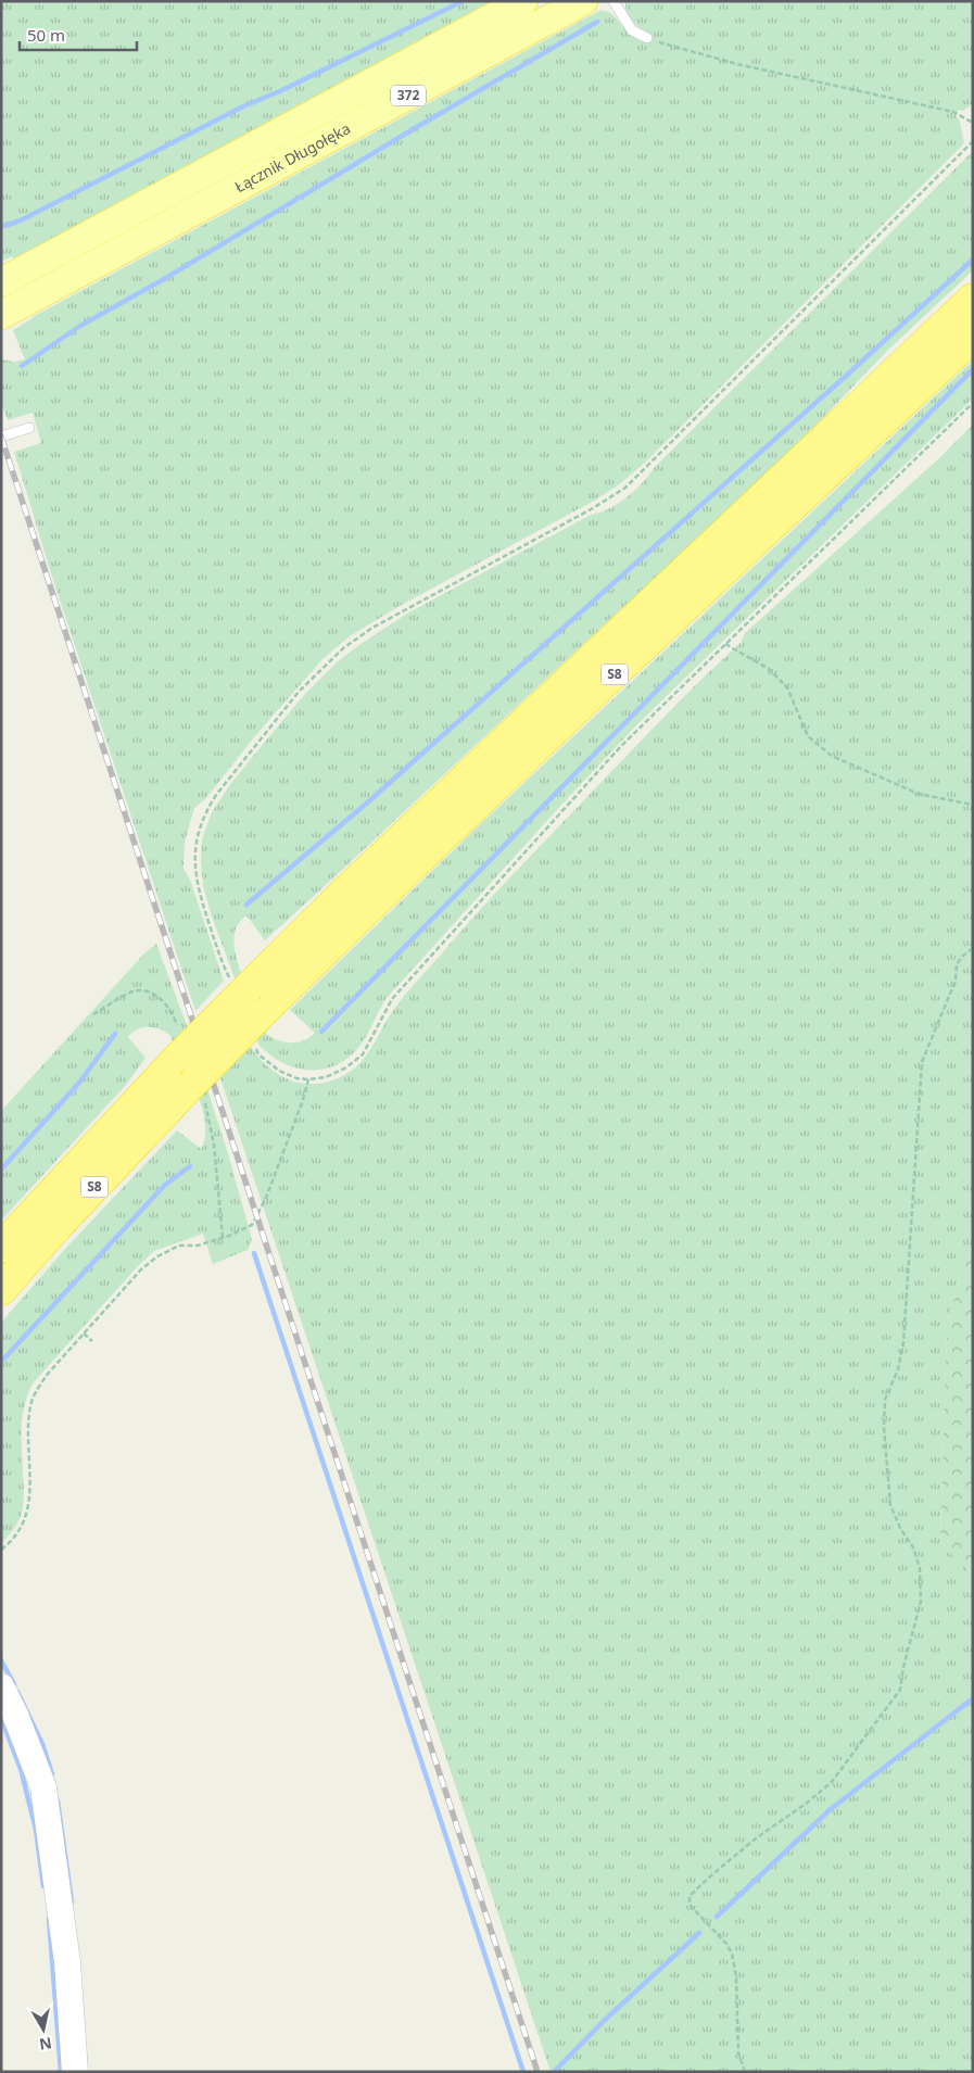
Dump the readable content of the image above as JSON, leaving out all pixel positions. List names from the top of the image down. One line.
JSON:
{"streets":{"highway":["S8"],"main road":["372","Łącznik Długołęka"]},"scale_bar":"50 m","north":"bottom"}
